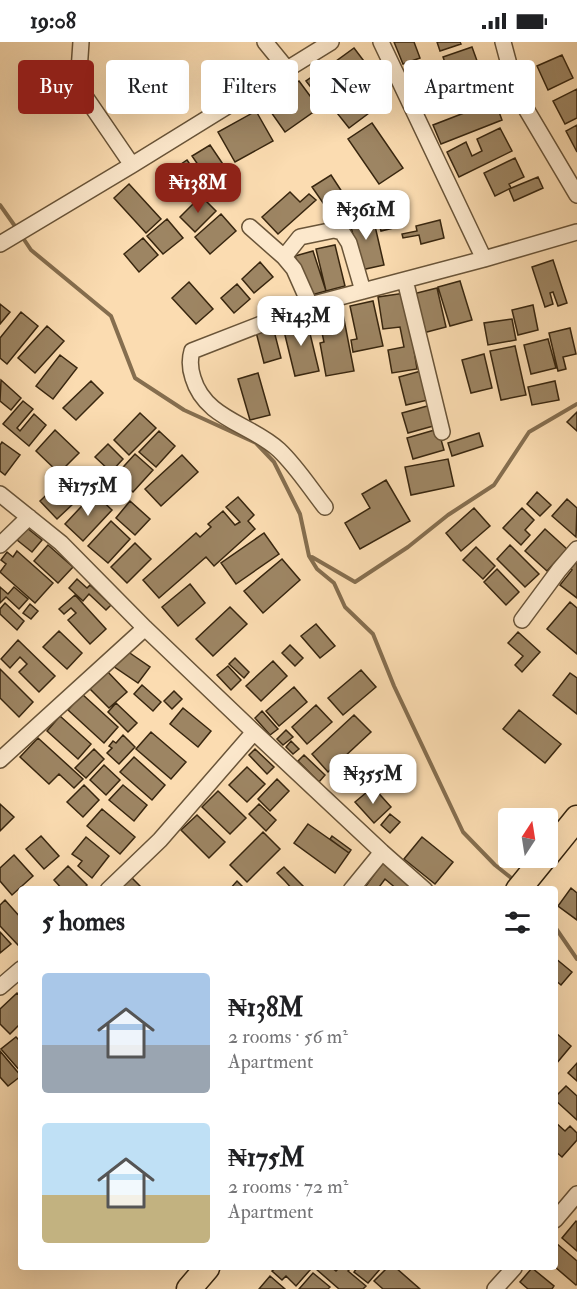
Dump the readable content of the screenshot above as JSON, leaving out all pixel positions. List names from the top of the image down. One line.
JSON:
{"north":"top","page":{"status":"19:08","chip":["Buy","Rent","Filters","New","Apartment"],"price":["₦138M","₦361M","₦143M","₦175M","₦355M"],"heading":"5 homes","list":[{"name":"₦138M","note":"2 rooms · 56 m² · Apartment"},{"name":"₦175M","note":"2 rooms · 72 m² · Apartment"}]}}
